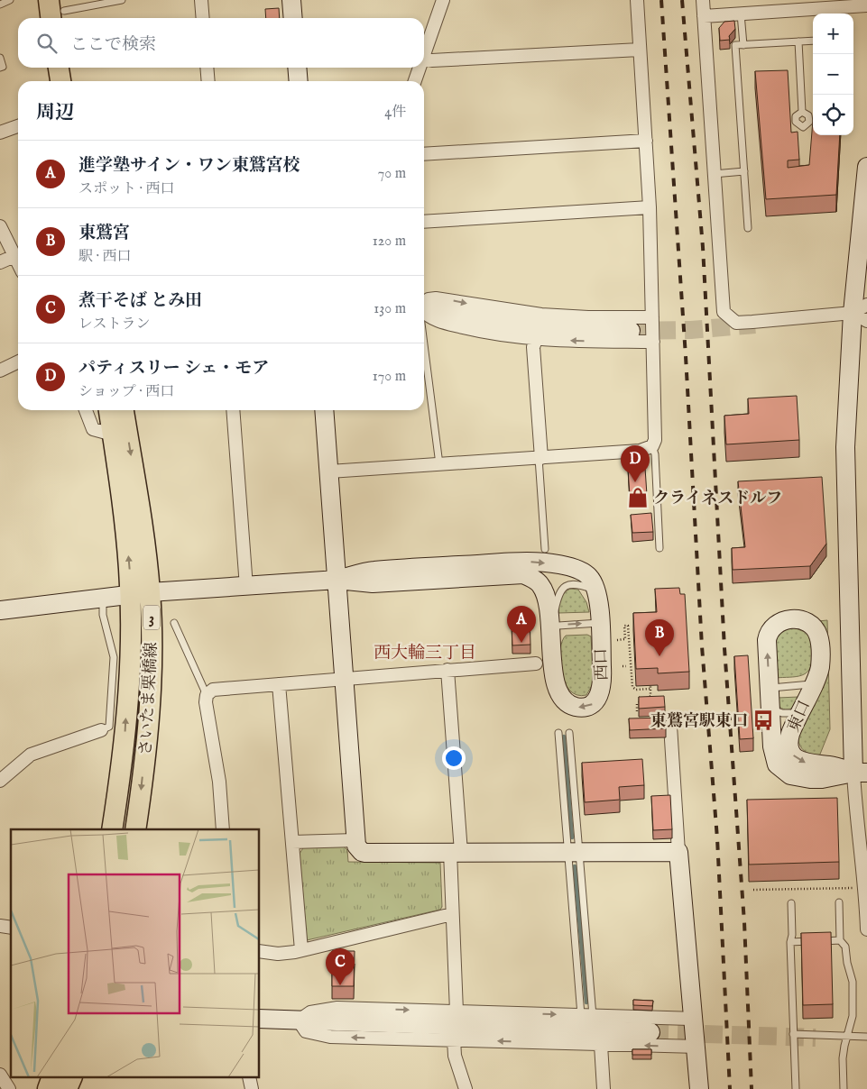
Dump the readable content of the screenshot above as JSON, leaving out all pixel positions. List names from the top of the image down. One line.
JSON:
{"streets":{"main road":["3","さいたま栗橋線"],"street":["西口","東口"]},"districts":["西大輪三丁目"],"places":{"shop":["クライネスドルフ"],"bus stop":["東鷲宮駅東口"]},"page":{"map_buttons":["+","−"],"search":"ここで検索","heading":["周辺","4件"],"list":[{"mark":"A","name":"進学塾サイン・ワン東鷲宮校","note":"スポット · 西口","value":"70 m"},{"mark":"B","name":"東鷲宮","note":"駅 · 西口","value":"120 m"},{"mark":"C","name":"煮干そば とみ田","note":"レストラン","value":"130 m"},{"mark":"D","name":"パティスリー シェ・モア","note":"ショップ · 西口","value":"170 m"}],"pins":["D","A","B","C"]}}
